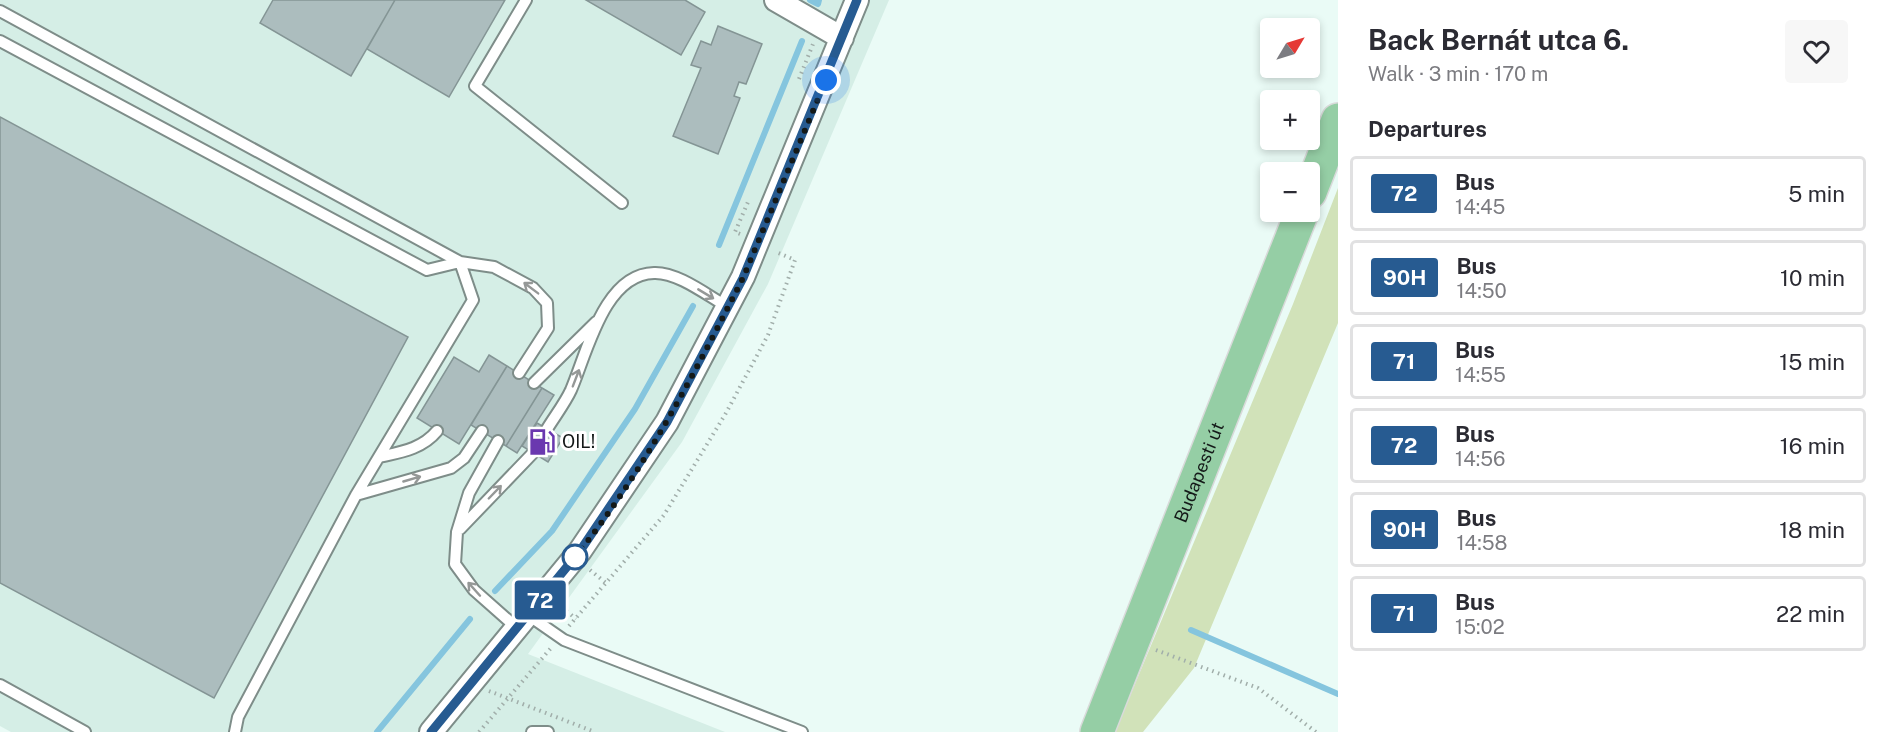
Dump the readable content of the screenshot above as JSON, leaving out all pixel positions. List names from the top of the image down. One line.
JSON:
{"streets":{"main road":["Budapesti út"]},"places":{"fuel station":["OIL!"]},"lines":["bus line 72"],"north":"top right","page":{"on_map":"72","heading":[["Back Bernát utca 6.","Walk · 3 min · 170 m"],"Departures"],"map_buttons":["+","−"],"list":[{"mark":"72","name":"Bus","note":"14:45","value":"5 min"},{"mark":"90H","name":"Bus","note":"14:50","value":"10 min"},{"mark":"71","name":"Bus","note":"14:55","value":"15 min"},{"mark":"72","name":"Bus","note":"14:56","value":"16 min"},{"mark":"90H","name":"Bus","note":"14:58","value":"18 min"},{"mark":"71","name":"Bus","note":"15:02","value":"22 min"}]}}
